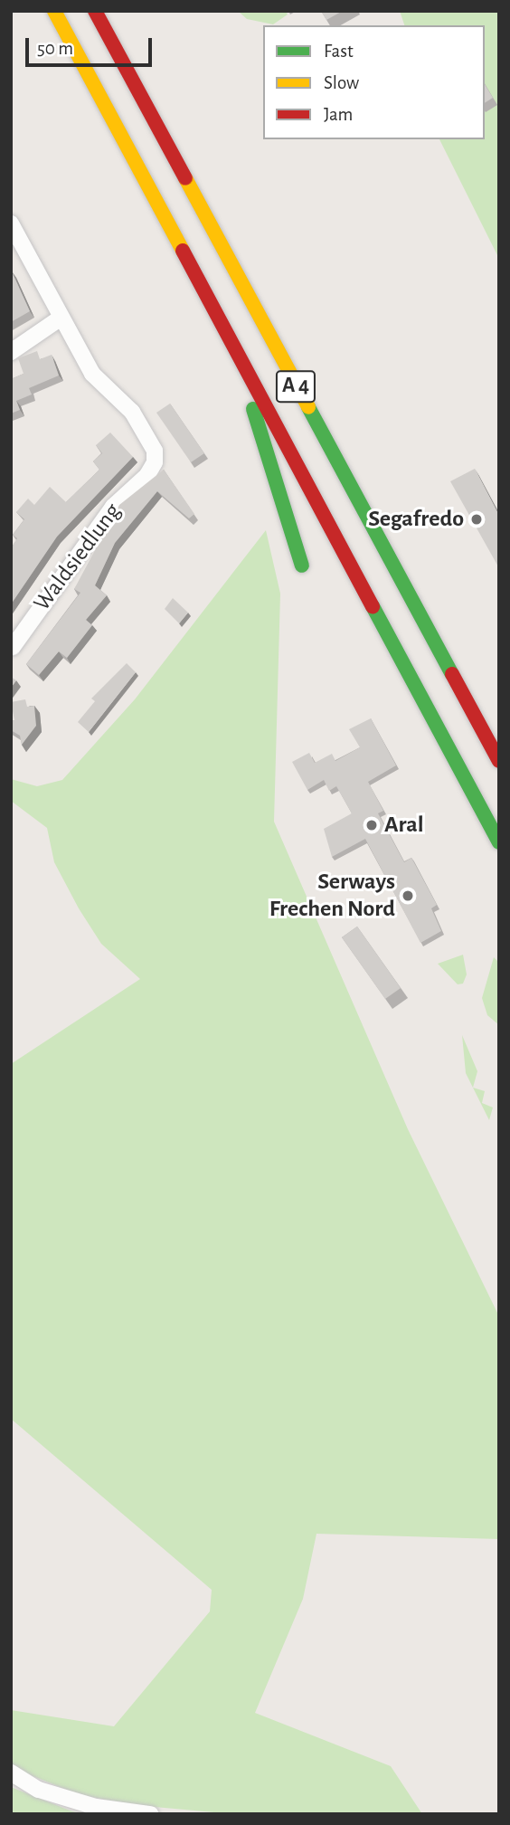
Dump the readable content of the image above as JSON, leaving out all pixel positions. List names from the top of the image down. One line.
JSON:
{"streets":{"highway":["A 4"],"street":["Waldsiedlung"]},"places":["Segafredo","Aral","Serways Frechen Nord"],"legend":["Fast","Slow","Jam"],"scale_bar":"50 m"}
